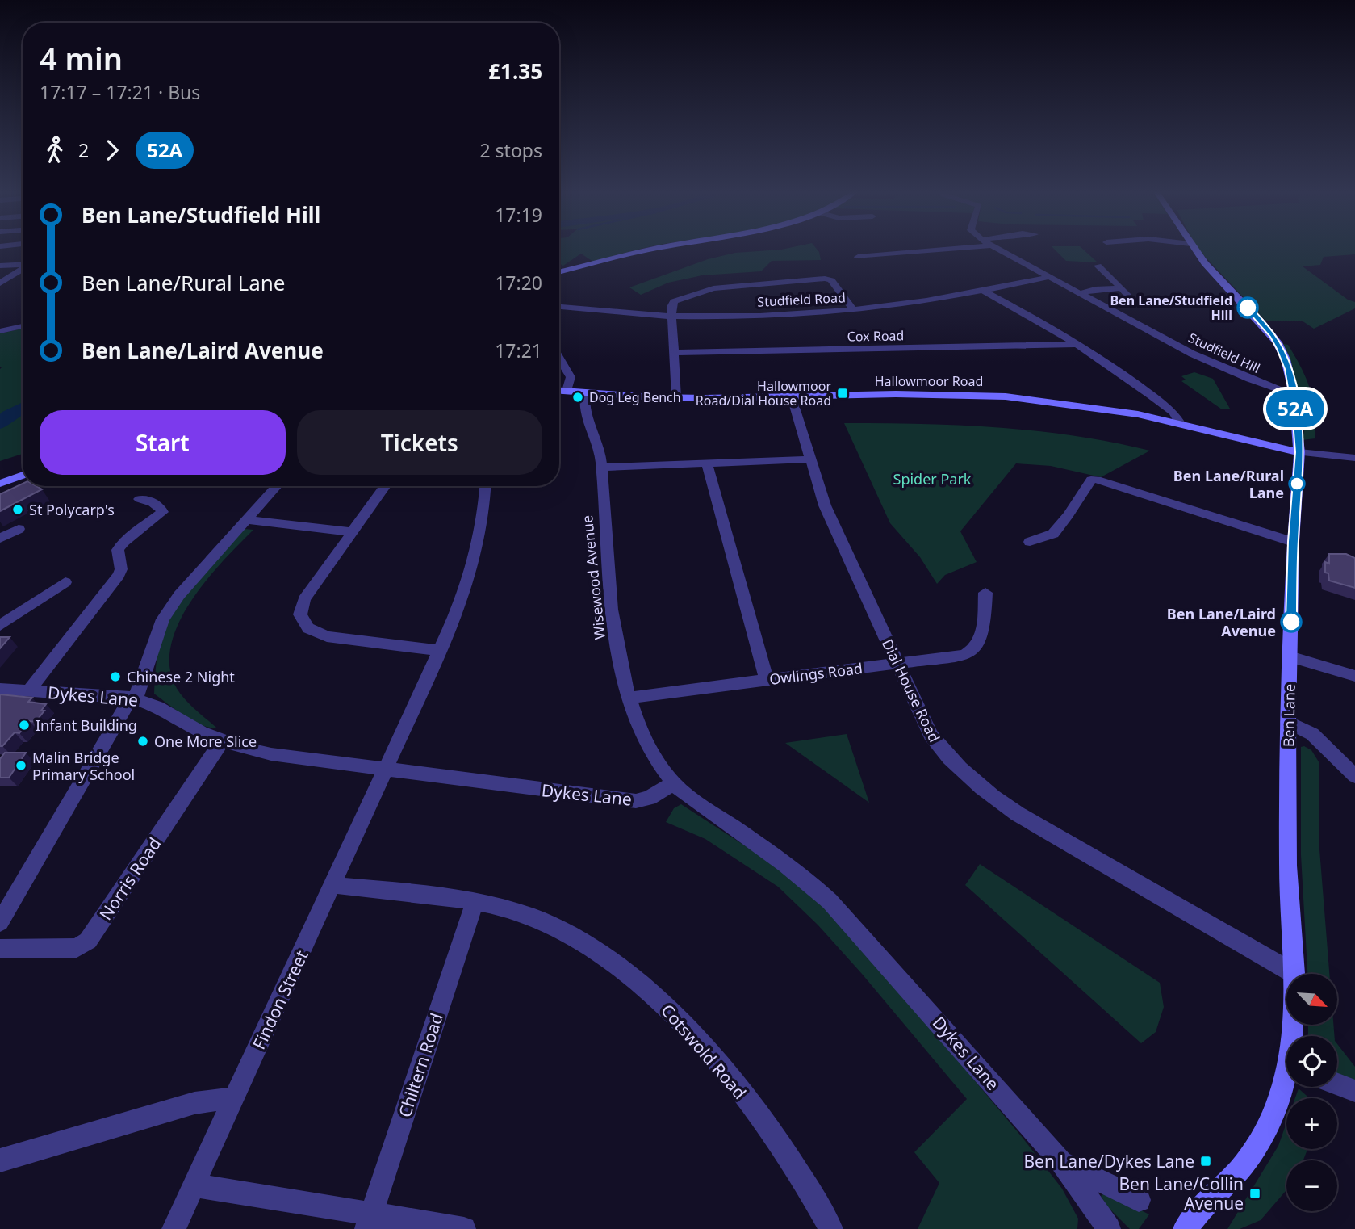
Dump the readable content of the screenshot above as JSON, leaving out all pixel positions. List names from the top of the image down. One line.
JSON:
{"streets":{"street":["Studfield Road","Cox Road","Studfield Hill","Hallowmoor Road","Wisewood Avenue","Owlings Road","Dial House Road","Dykes Lane","Ben Lane","Norris Road","Findon Street","Cotswold Road","Chiltern Road"]},"crossings":[["Studfield Road","Studfield Hill"],["Studfield Hill","Ben Lane"],["Hallowmoor Road","Wisewood Avenue"],["Hallowmoor Road","Dial House Road"],["Hallowmoor Road","Ben Lane"],["Wisewood Avenue","Owlings Road"],["Wisewood Avenue","Dykes Lane"],["Owlings Road","Dial House Road"],["Dial House Road","Ben Lane"],["Dykes Lane","Norris Road"],["Dykes Lane","Findon Street"],["Findon Street","Cotswold Road"],["Cotswold Road","Chiltern Road"]],"parks":["Spider Park"],"places":{"other":["Ben Lane/Studfield Hill","Dog Leg Bench","Ben Lane/Rural Lane","St Polycarp's","Ben Lane/Laird Avenue","Chinese 2 Night","Infant Building","One More Slice","Malin Bridge Primary School"],"transit":["Hallowmoor Road/Dial House Road","Ben Lane/Dykes Lane","Ben Lane/Collin Avenue"]},"lines":["bus line 52A"],"north":"bottom right","page":{"on_map":"52A","heading":["4 min","17:17 – 17:21 · Bus","£1.35"],"legs":["2","52A","2 stops"],"list":[{"name":"Ben Lane/Studfield Hill","value":"17:19"},{"name":"Ben Lane/Rural Lane","value":"17:20"},{"name":"Ben Lane/Laird Avenue","value":"17:21"}],"buttons":["Start","Tickets"],"map_buttons":["+","−"]}}
